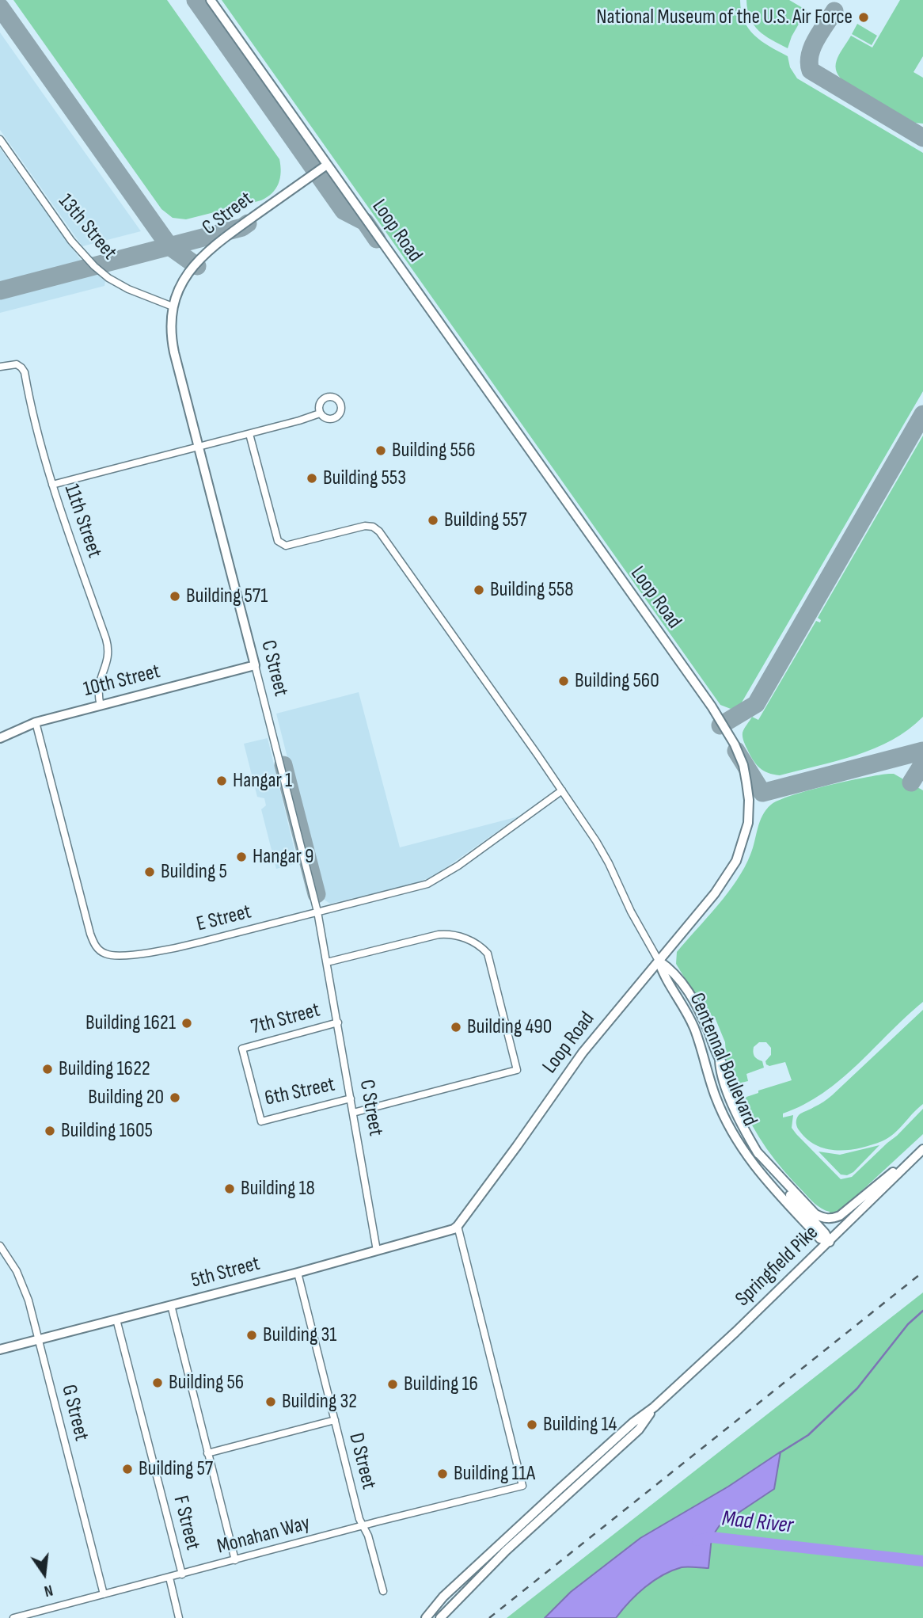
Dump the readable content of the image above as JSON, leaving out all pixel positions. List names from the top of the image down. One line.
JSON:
{"streets":{"street":["C Street","13th Street","Loop Road","11th Street","10th Street","E Street","7th Street","Centennal Boulevard","6th Street","Springfield Pike","5th Street","G Street","D Street","F Street","Monahan Way"]},"crossings":[["C Street","13th Street"],["C Street","Loop Road"],["C Street","10th Street"],["C Street","E Street"],["C Street","7th Street"],["C Street","6th Street"],["C Street","5th Street"],["Loop Road","Centennal Boulevard"],["Loop Road","5th Street"],["Loop Road","Monahan Way"],["11th Street","10th Street"],["10th Street","E Street"],["7th Street","6th Street"],["Centennal Boulevard","Springfield Pike"],["5th Street","G Street"],["5th Street","D Street"],["5th Street","F Street"],["5th Street","Monahan Way"],["G Street","Monahan Way"],["D Street","Monahan Way"],["F Street","Monahan Way"]],"water":["Mad River"],"places":["National Museum of the U.S. Air Force","Building 556","Building 553","Building 557","Building 558","Building 571","Building 560","Hangar 1","Hangar 9","Building 5","Building 1621","Building 490","Building 1622","Building 20","Building 1605","Building 18","Building 31","Building 56","Building 16","Building 32","Building 14","Building 57","Building 11A"],"north":"bottom"}
